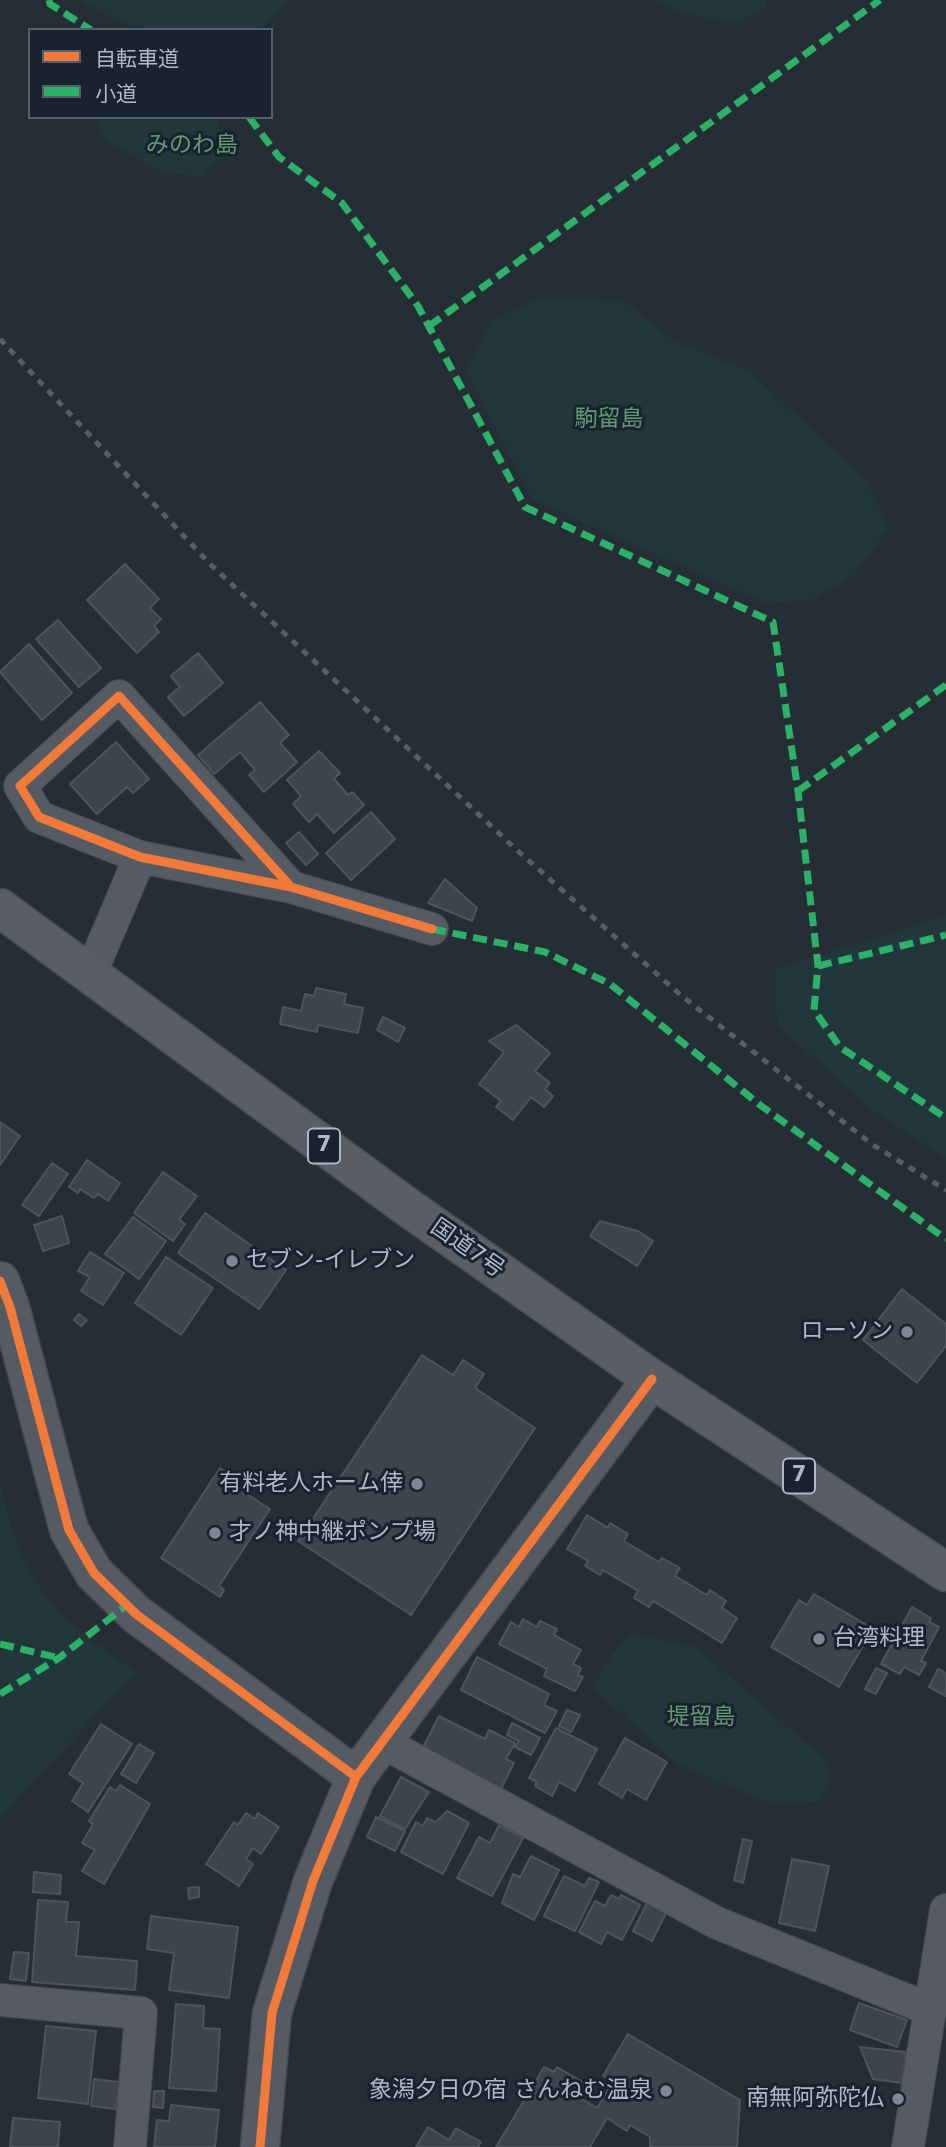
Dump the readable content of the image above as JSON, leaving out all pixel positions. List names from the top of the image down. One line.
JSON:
{"streets":{"highway":["7","国道7号"]},"parks":["みのわ島","駒留島","堤留島"],"places":["セブン-イレブン","ローソン","有料老人ホーム倖","才ノ神中継ポンプ場","台湾料理","象潟夕日の宿 さんねむ温泉","南無阿弥陀仏"],"legend":["自転車道","小道"]}
